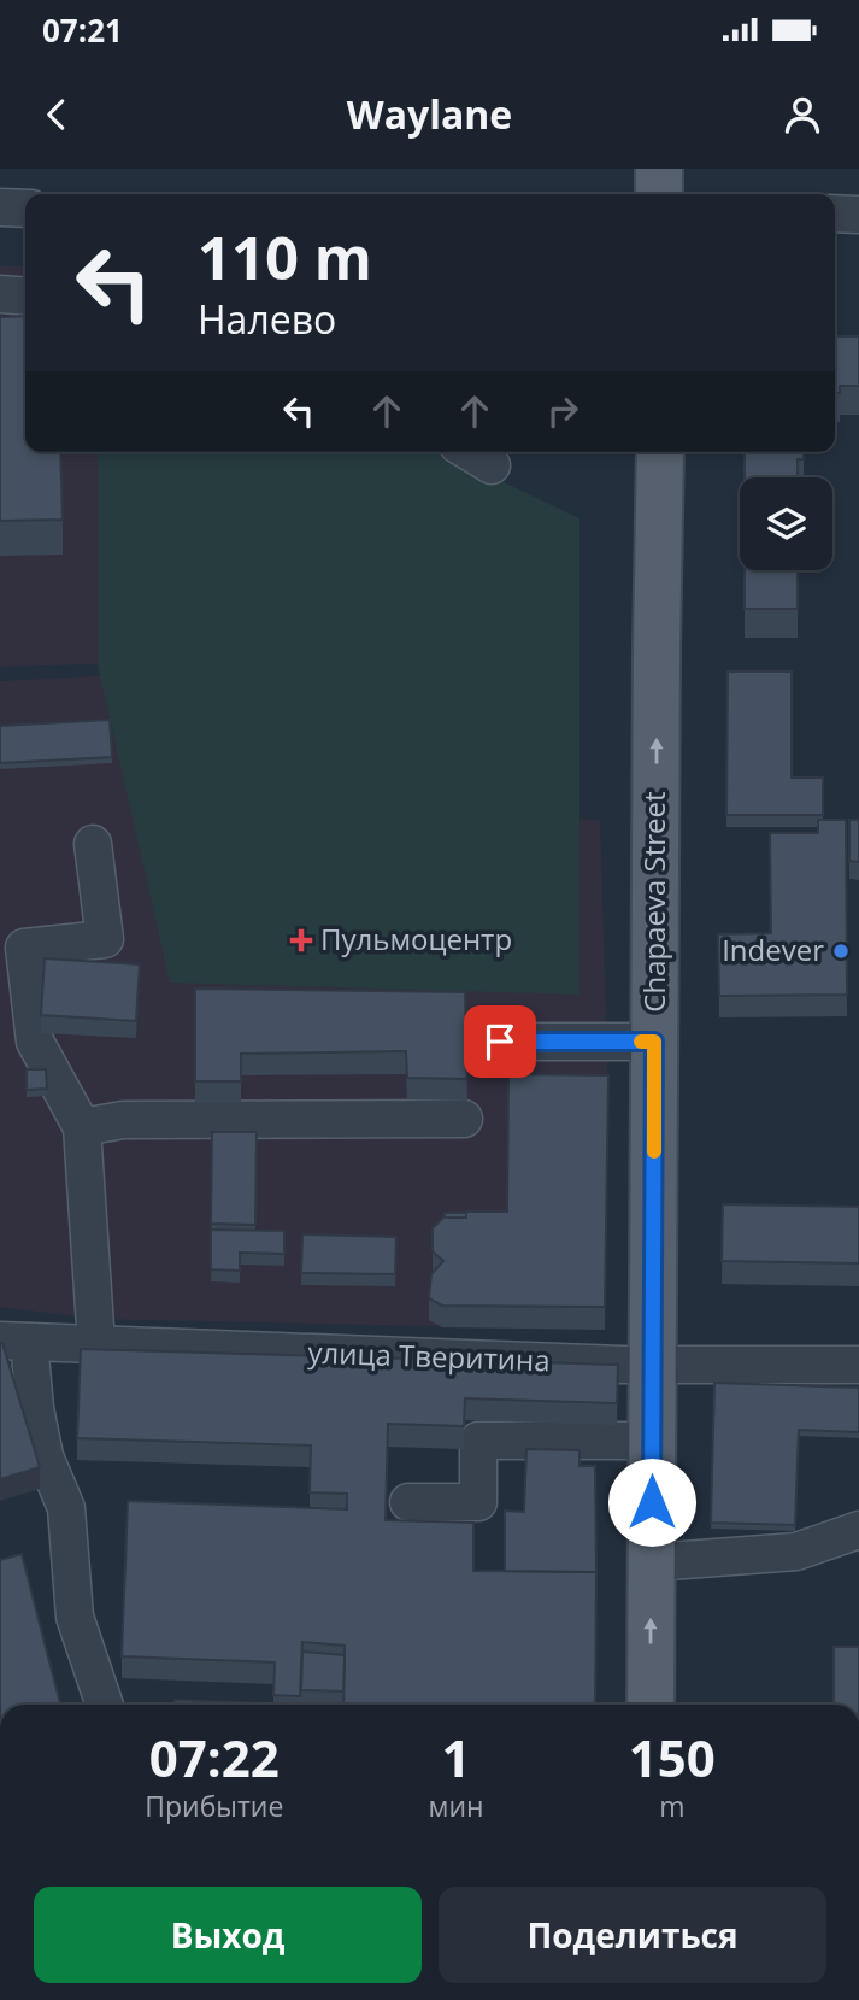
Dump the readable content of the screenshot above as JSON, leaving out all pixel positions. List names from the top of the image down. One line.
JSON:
{"streets":{"main road":["Chapaeva Street"],"street":["улица Тверитина"]},"crossings":[["Chapaeva Street","улица Тверитина"]],"one_way":["Chapaeva Street"],"places":{"health":["Пульмоцентр"],"other":["Indever"]},"page":{"status":"07:21","header":"Waylane","turn":["110 m","Налево"],"eta":["07:22","Прибытие","1","мин","150","m"],"buttons":["Выход","Поделиться"]}}
